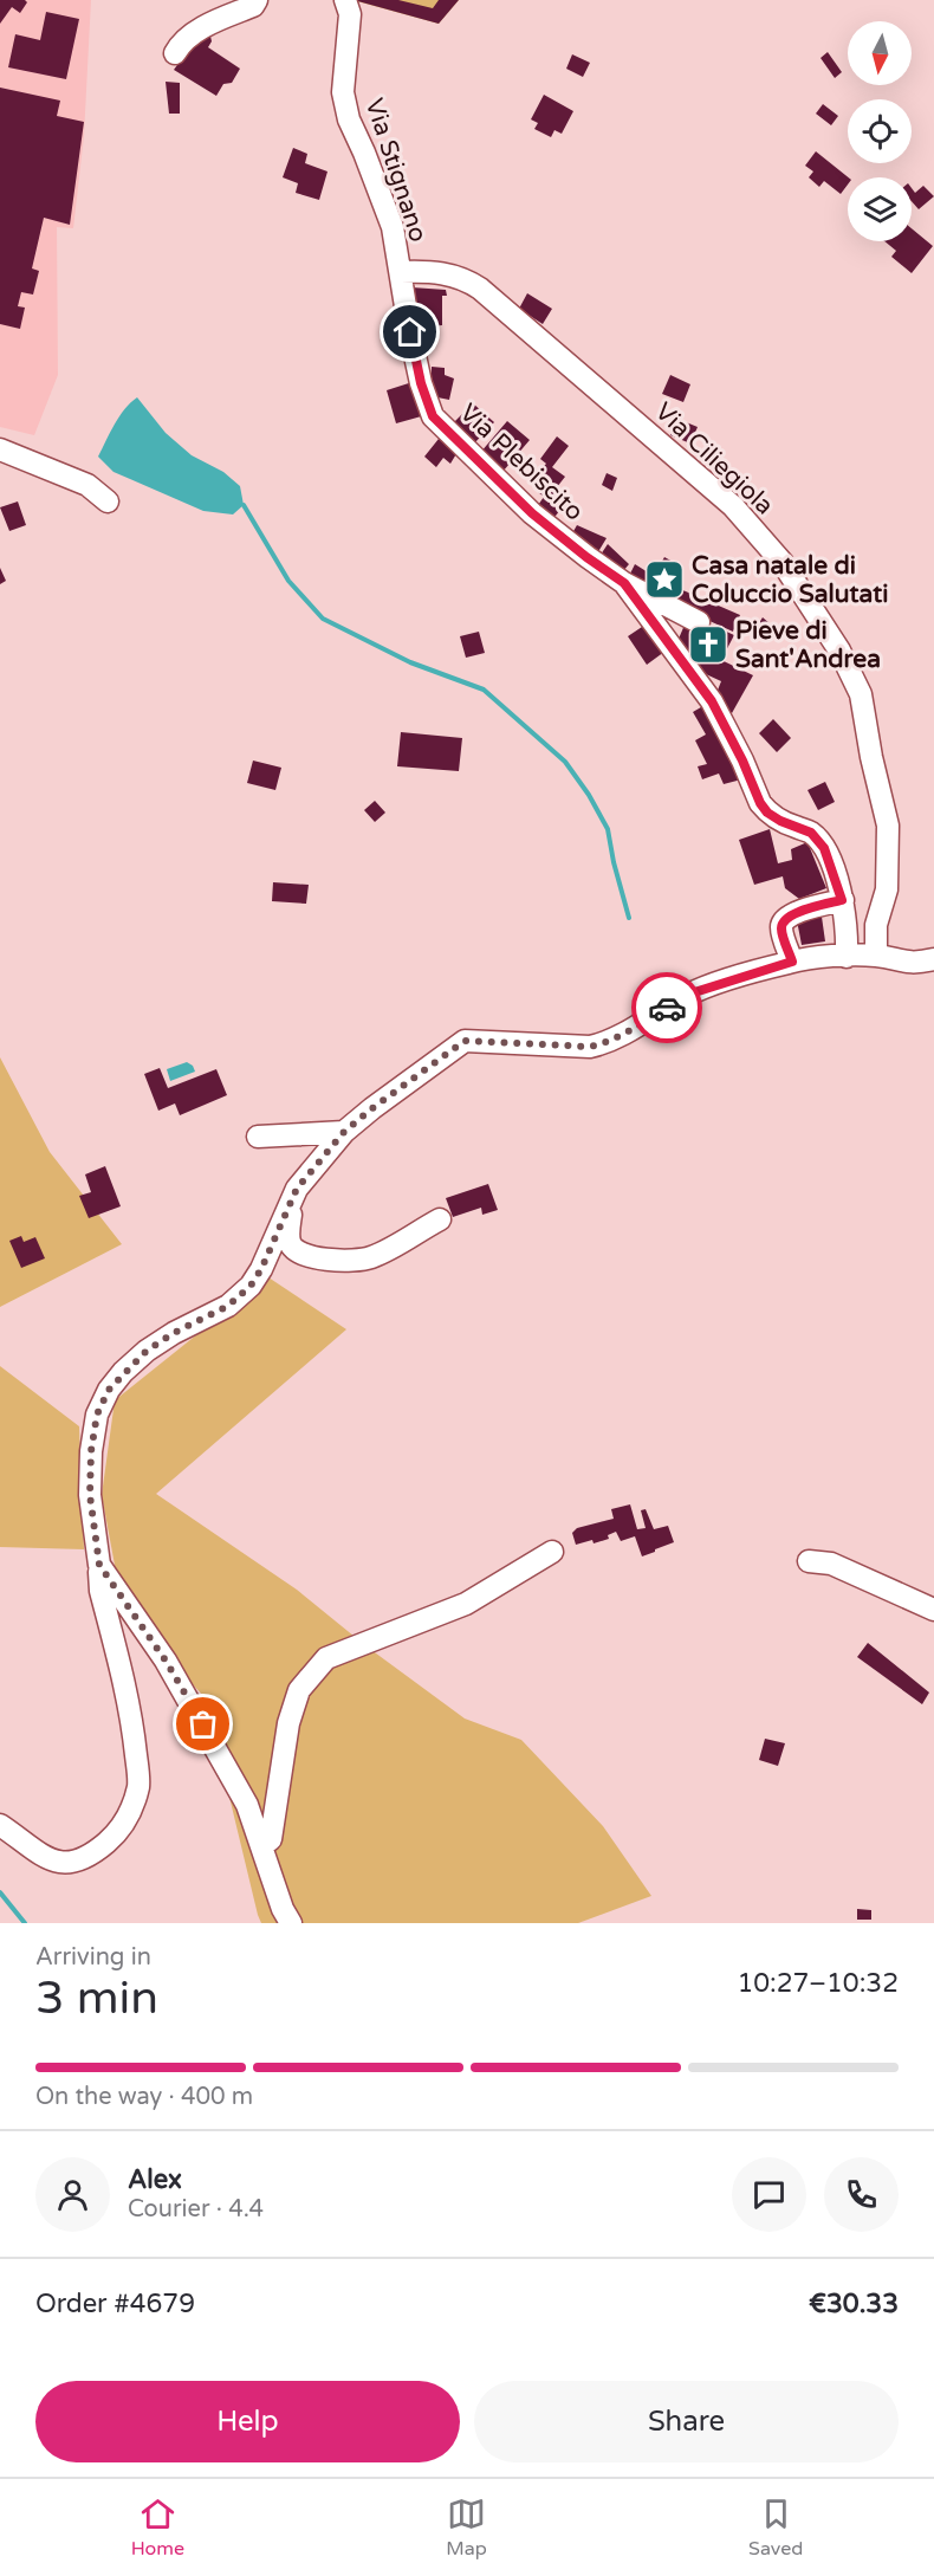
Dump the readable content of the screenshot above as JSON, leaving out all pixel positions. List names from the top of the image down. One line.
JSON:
{"streets":{"street":["Via Stignano","Via Ciliegiola","Via Plebiscito"]},"crossings":[["Via Stignano","Via Ciliegiola"],["Via Stignano","Via Plebiscito"],["Via Ciliegiola","Via Plebiscito"]],"places":{"place":["Casa natale di Coluccio Salutati"],"church":["Pieve di Sant'Andrea"]},"north":"bottom","page":{"heading":["3 min","Arriving in","10:27–10:32"],"panel":["Alex","Courier · 4.4","Order #4679","€30.33"],"bar":"On the way · 400 m","buttons":["Help","Share"],"tabs":["Home","Map","Saved"]}}
